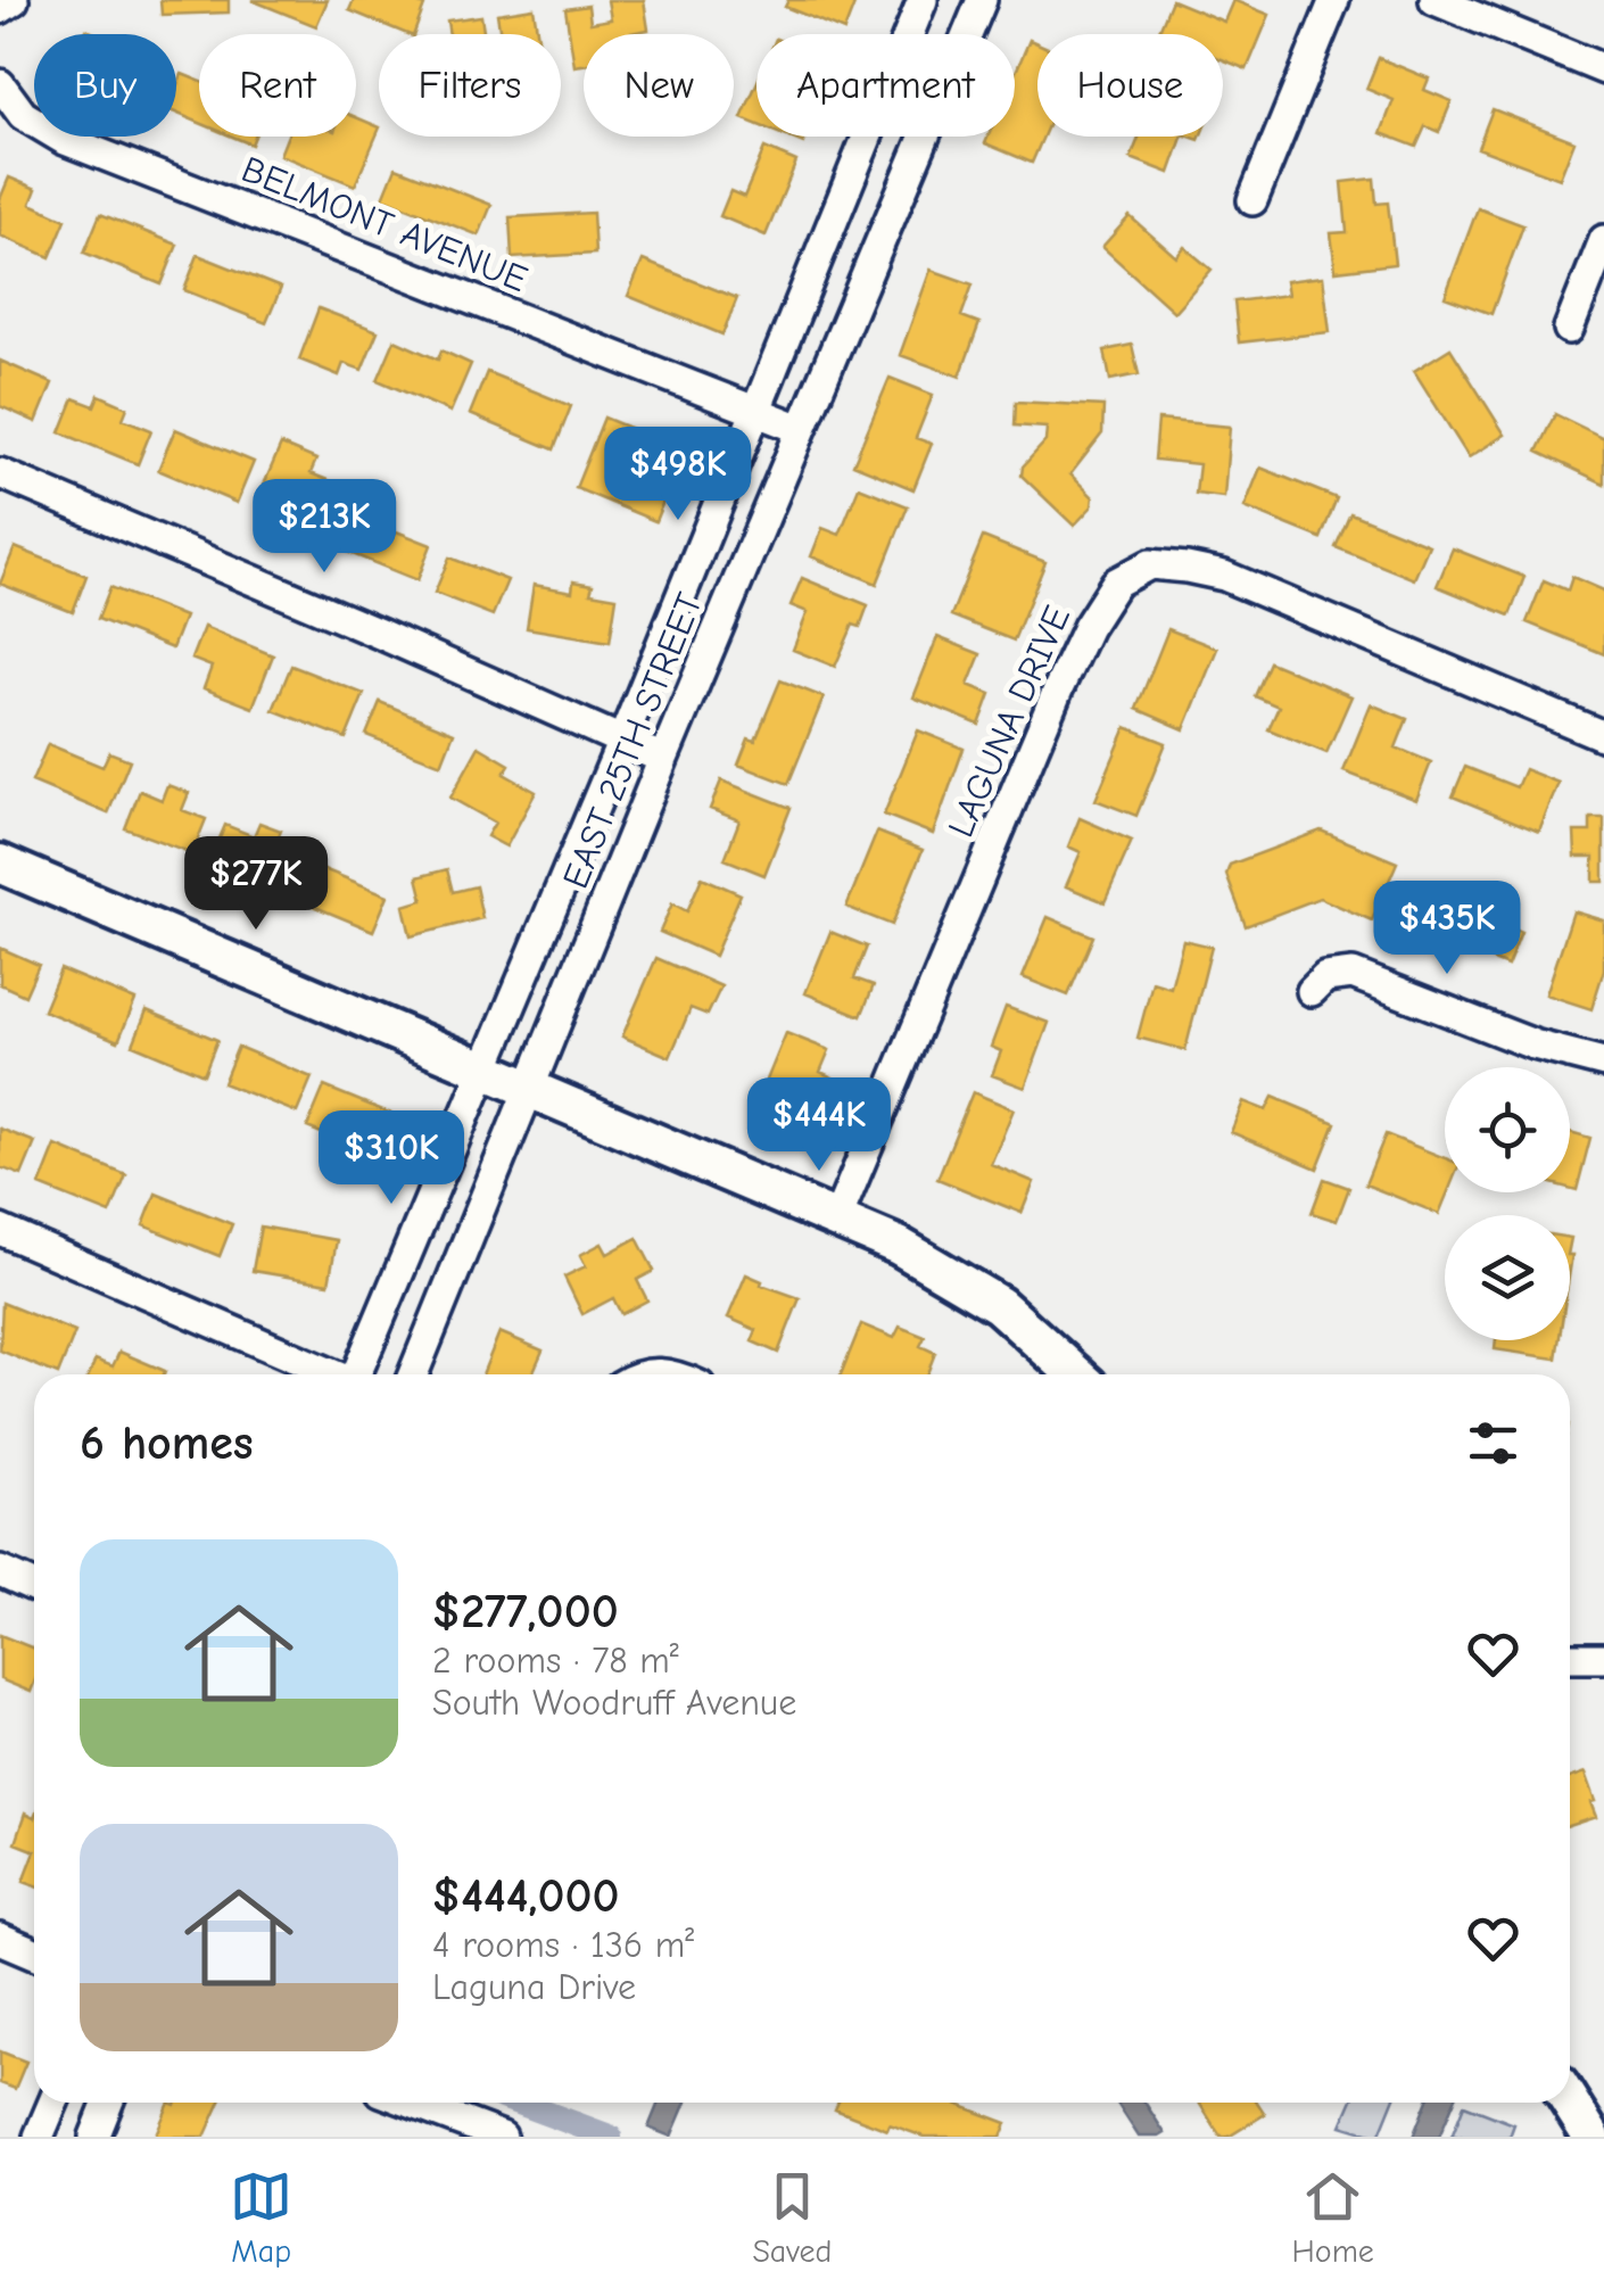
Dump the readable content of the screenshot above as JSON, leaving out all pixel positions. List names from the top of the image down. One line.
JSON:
{"streets":{"street":["BELMONT AVENUE","LAGUNA DRIVE","EAST 25TH STREET"]},"crossings":[["BELMONT AVENUE","EAST 25TH STREET"]],"page":{"chip":["Buy","Rent","Filters","New","Apartment","House"],"price":["$498K","$213K","$277K","$435K","$444K","$310K"],"heading":"6 homes","list":[{"name":"$277,000","note":"2 rooms · 78 m² · South Woodruff Avenue"},{"name":"$444,000","note":"4 rooms · 136 m² · Laguna Drive"}],"tabs":["Map","Saved","Home"]}}
